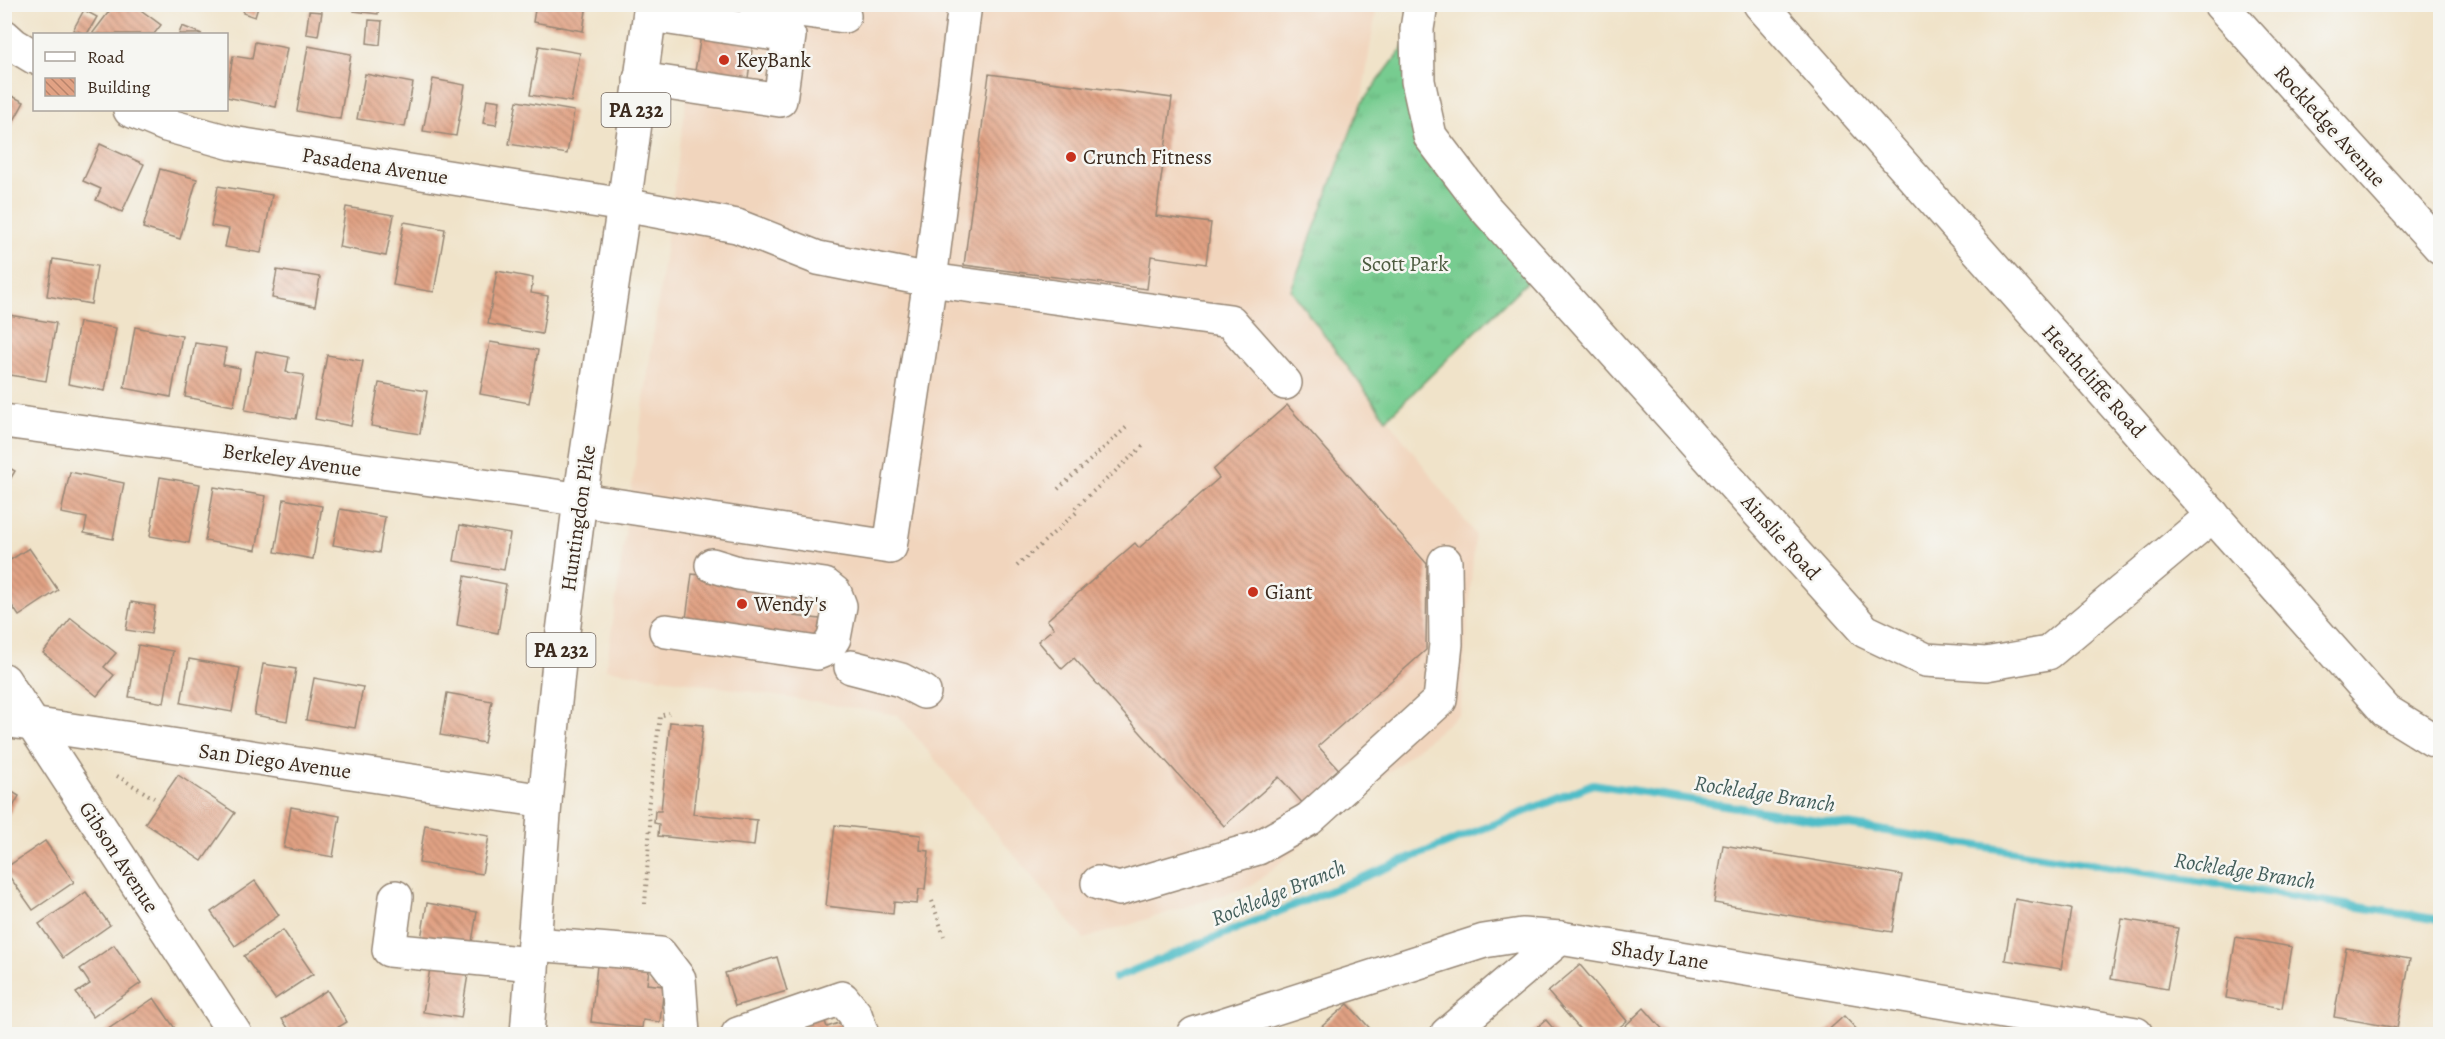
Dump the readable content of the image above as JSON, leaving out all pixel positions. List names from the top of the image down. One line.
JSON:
{"streets":{"street":["PA 232","Rockledge Avenue","Pasadena Avenue","Heathcliffe Road","Berkeley Avenue","Huntingdon Pike","Ainslie Road","San Diego Avenue","Gibson Avenue","Shady Lane"]},"crossings":[["Pasadena Avenue","Berkeley Avenue"],["Pasadena Avenue","Huntingdon Pike"],["Heathcliffe Road","Ainslie Road"],["Berkeley Avenue","Huntingdon Pike"],["Huntingdon Pike","San Diego Avenue"],["San Diego Avenue","Gibson Avenue"]],"water":["Rockledge Branch"],"parks":["Scott Park"],"places":["KeyBank","Crunch Fitness","Giant","Wendy's"],"legend":["Road","Building"]}
